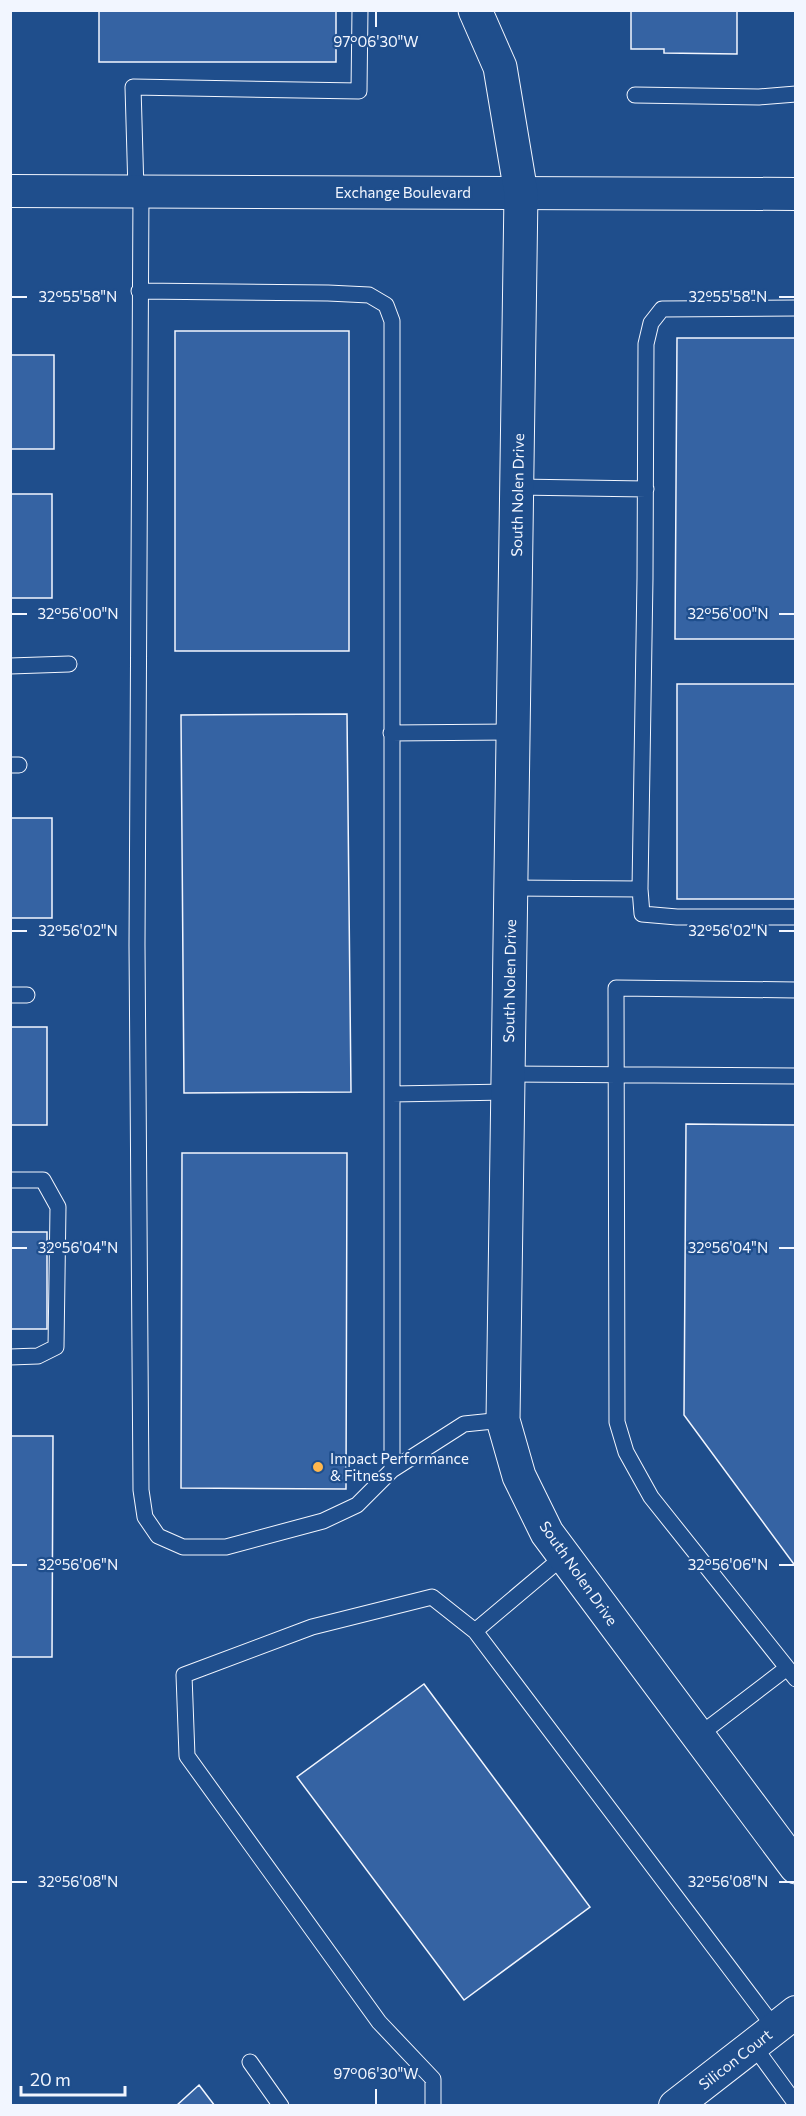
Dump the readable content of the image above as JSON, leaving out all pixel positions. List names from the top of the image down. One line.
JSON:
{"streets":{"street":["Exchange Boulevard","South Nolen Drive","Silicon Court"]},"crossings":[["Exchange Boulevard","South Nolen Drive"]],"places":["Impact Performance & Fitness"],"scale_bar":"20 m","coordinates":["97°06'30\"W","32°55'58\"N","32°56'00\"N","32°56'02\"N","32°56'04\"N","32°56'06\"N","32°56'08\"N"]}
